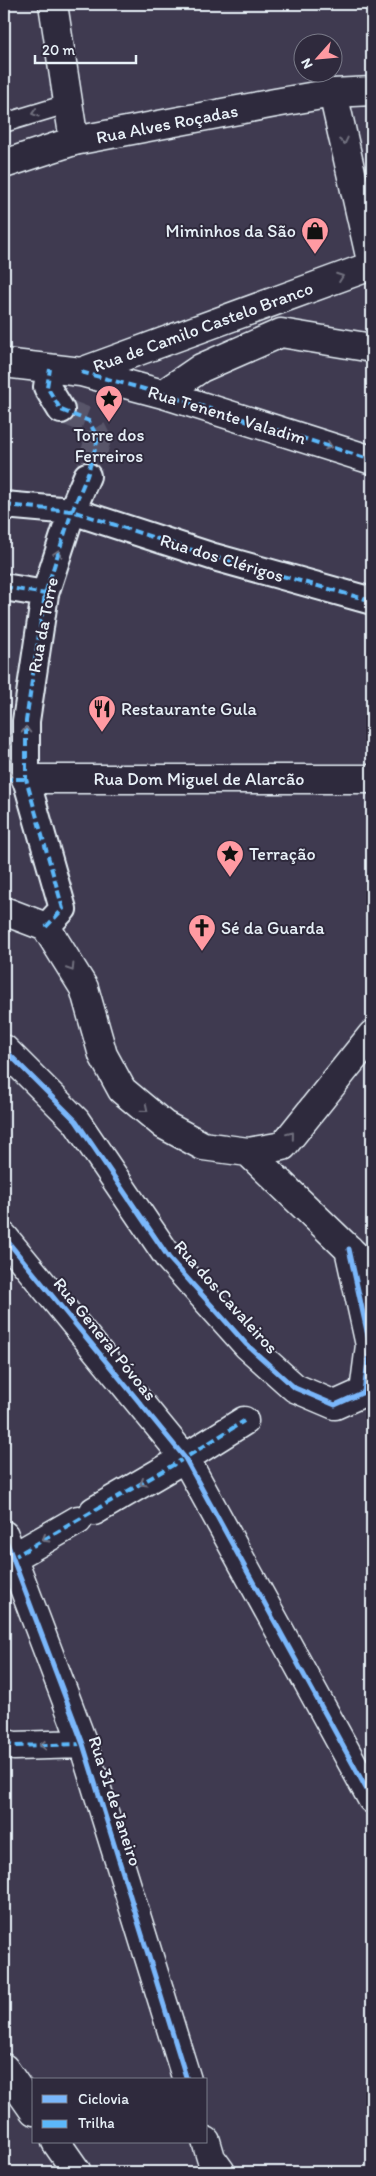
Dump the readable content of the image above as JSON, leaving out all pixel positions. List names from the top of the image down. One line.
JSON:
{"streets":{"street":["Rua Alves Roçadas","Rua de Camilo Castelo Branco","Rua Tenente Valadim","Rua dos Clérigos","Rua da Torre","Rua Dom Miguel de Alarcão","Rua dos Cavaleiros","Rua General Póvoas","Rua 31 de Janeiro"]},"crossings":[["Rua de Camilo Castelo Branco","Rua Tenente Valadim"],["Rua dos Clérigos","Rua da Torre"],["Rua da Torre","Rua Dom Miguel de Alarcão"]],"one_way":["Rua Tenente Valadim","Rua da Torre"],"places":{"shop":["Miminhos da São"],"place":["Torre dos Ferreiros","Terração"],"restaurant":["Restaurante Gula"],"church":["Sé da Guarda"]},"legend":["Ciclovia","Trilha"],"scale_bar":"20 m","north":"bottom left"}
